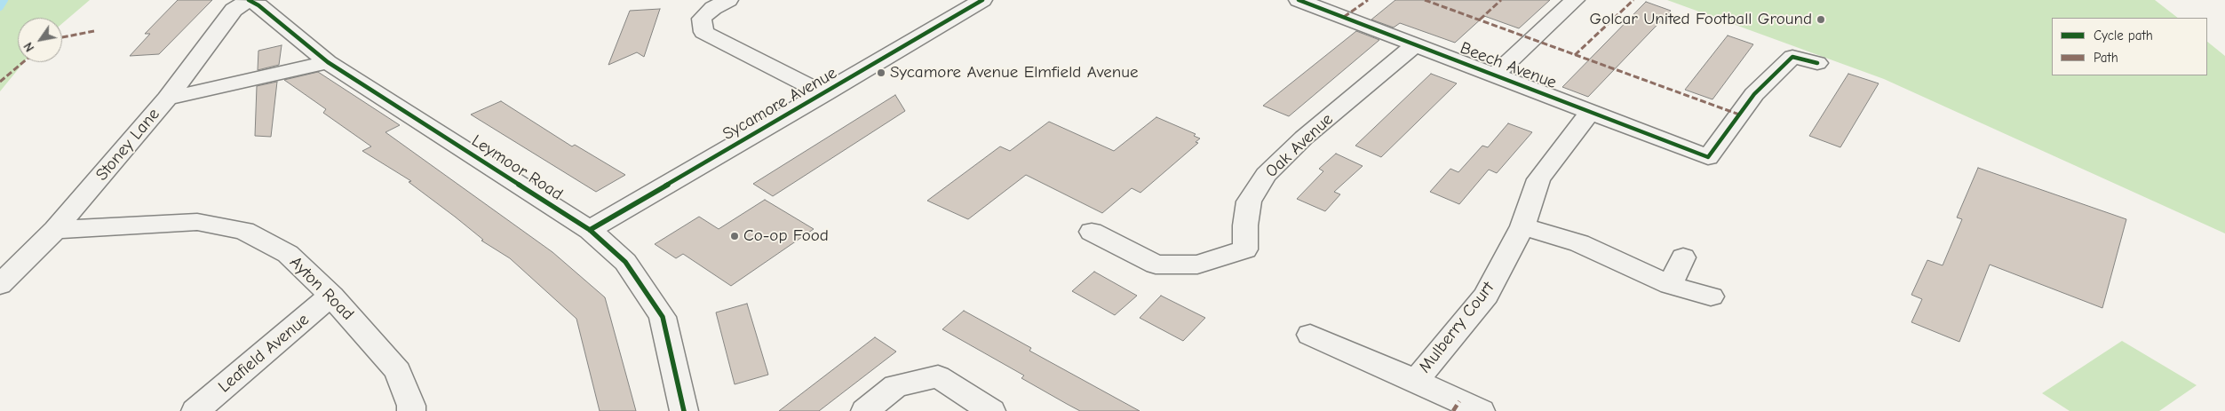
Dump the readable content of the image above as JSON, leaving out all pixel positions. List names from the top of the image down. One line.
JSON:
{"streets":{"street":["Beech Avenue","Sycamore Avenue","Stoney Lane","Oak Avenue","Leymoor Road","Ayton Road","Mulberry Court","Leafield Avenue"]},"crossings":[["Beech Avenue","Oak Avenue"],["Beech Avenue","Mulberry Court"],["Sycamore Avenue","Leymoor Road"],["Stoney Lane","Leymoor Road"],["Stoney Lane","Ayton Road"],["Ayton Road","Leafield Avenue"]],"places":["Golcar United Football Ground","Sycamore Avenue Elmfield Avenue","Co-op Food"],"legend":["Cycle path","Path"],"north":"bottom left"}
